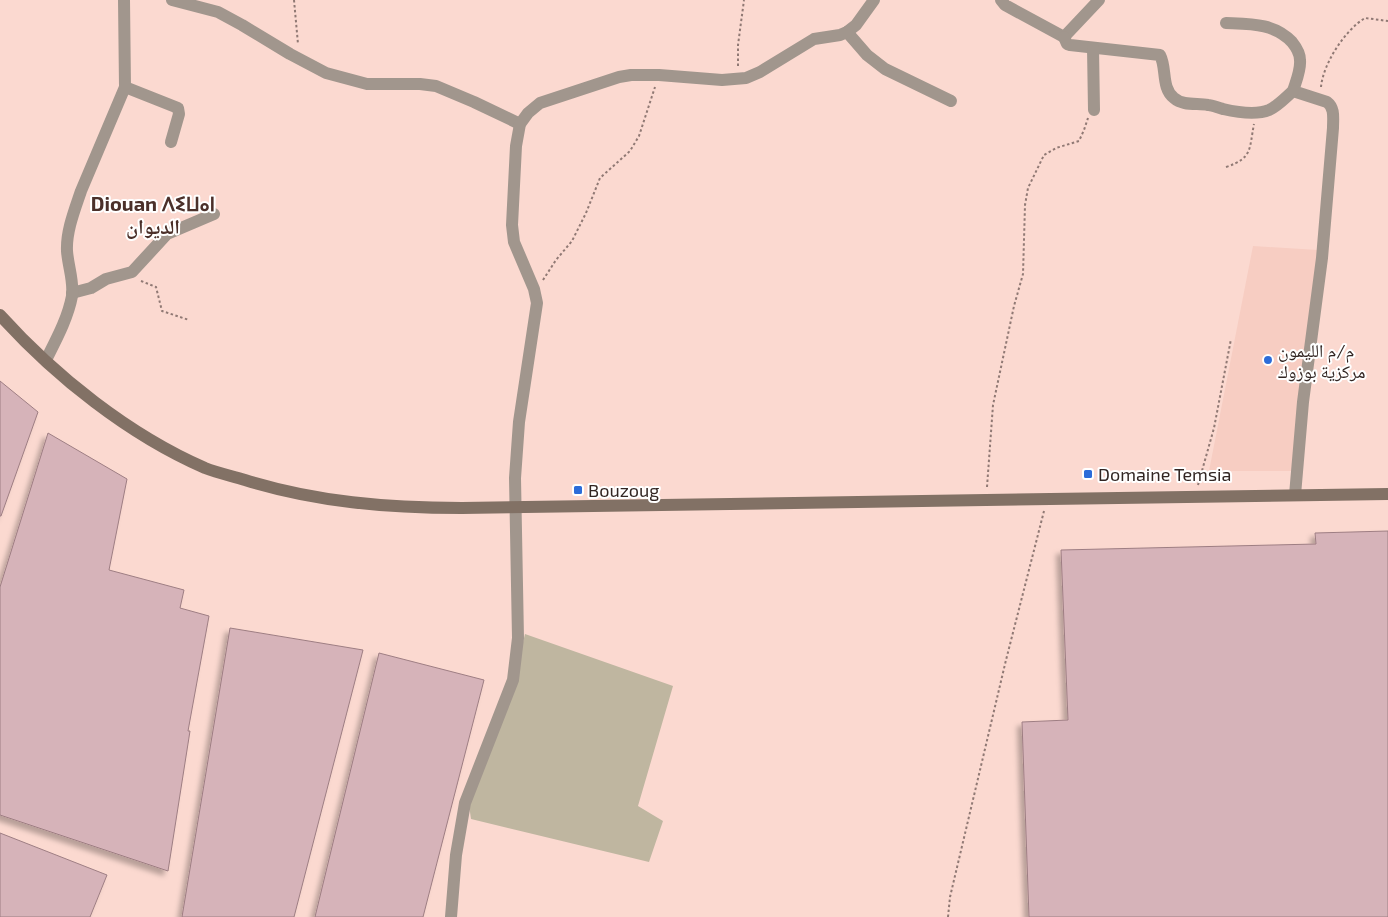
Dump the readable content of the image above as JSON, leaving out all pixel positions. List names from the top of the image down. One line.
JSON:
{"districts":["Diouan ⴷⵉⵡⴰⵏ الديوان"],"places":{"other":["م/م الليمون مركزية بوزوك"],"transit":["Domaine Temsia","Bouzoug"]}}
